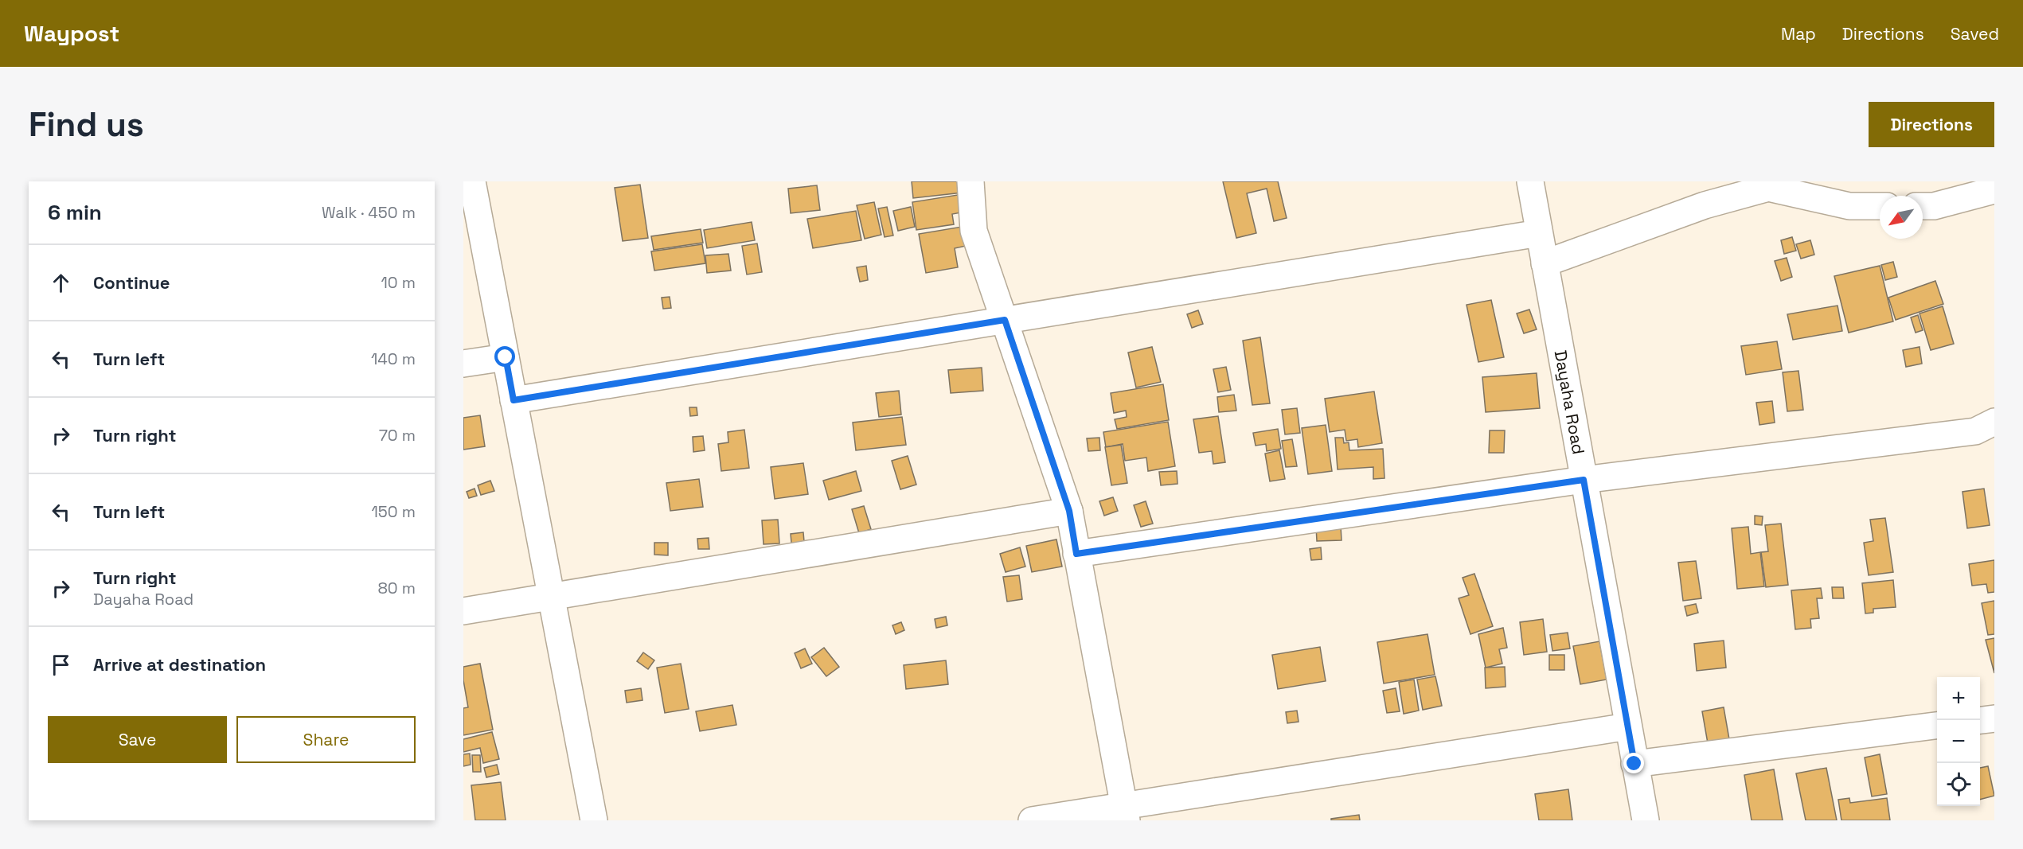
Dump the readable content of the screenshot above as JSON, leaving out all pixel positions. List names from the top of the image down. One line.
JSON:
{"streets":{"street":["Dayaha Road"]},"north":"bottom left","page":{"header":"Waypost","nav":["Map","Directions","Saved"],"buttons":["Directions",["Save","Share"]],"title":"Find us","heading":["6 min","Walk · 450 m"],"list":[["Continue","10 m"],["Turn left","140 m"],["Turn right","70 m"],["Turn left","150 m"],["Turn right","Dayaha Road","80 m"],"Arrive at destination"],"map_buttons":["+","−"]}}
